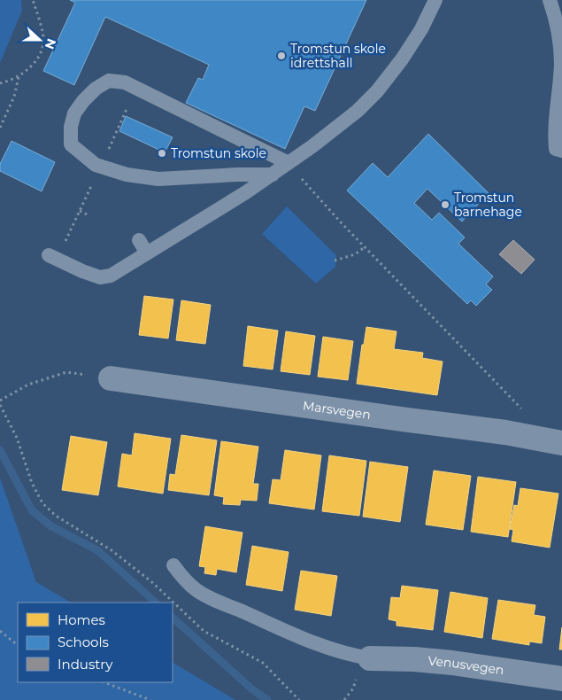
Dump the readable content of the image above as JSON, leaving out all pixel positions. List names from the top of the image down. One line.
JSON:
{"streets":{"street":["Marsvegen","Venusvegen"]},"places":["Tromstun skole idrettshall","Tromstun skole","Tromstun barnehage"],"legend":["Homes","Schools","Industry"],"north":"right"}
